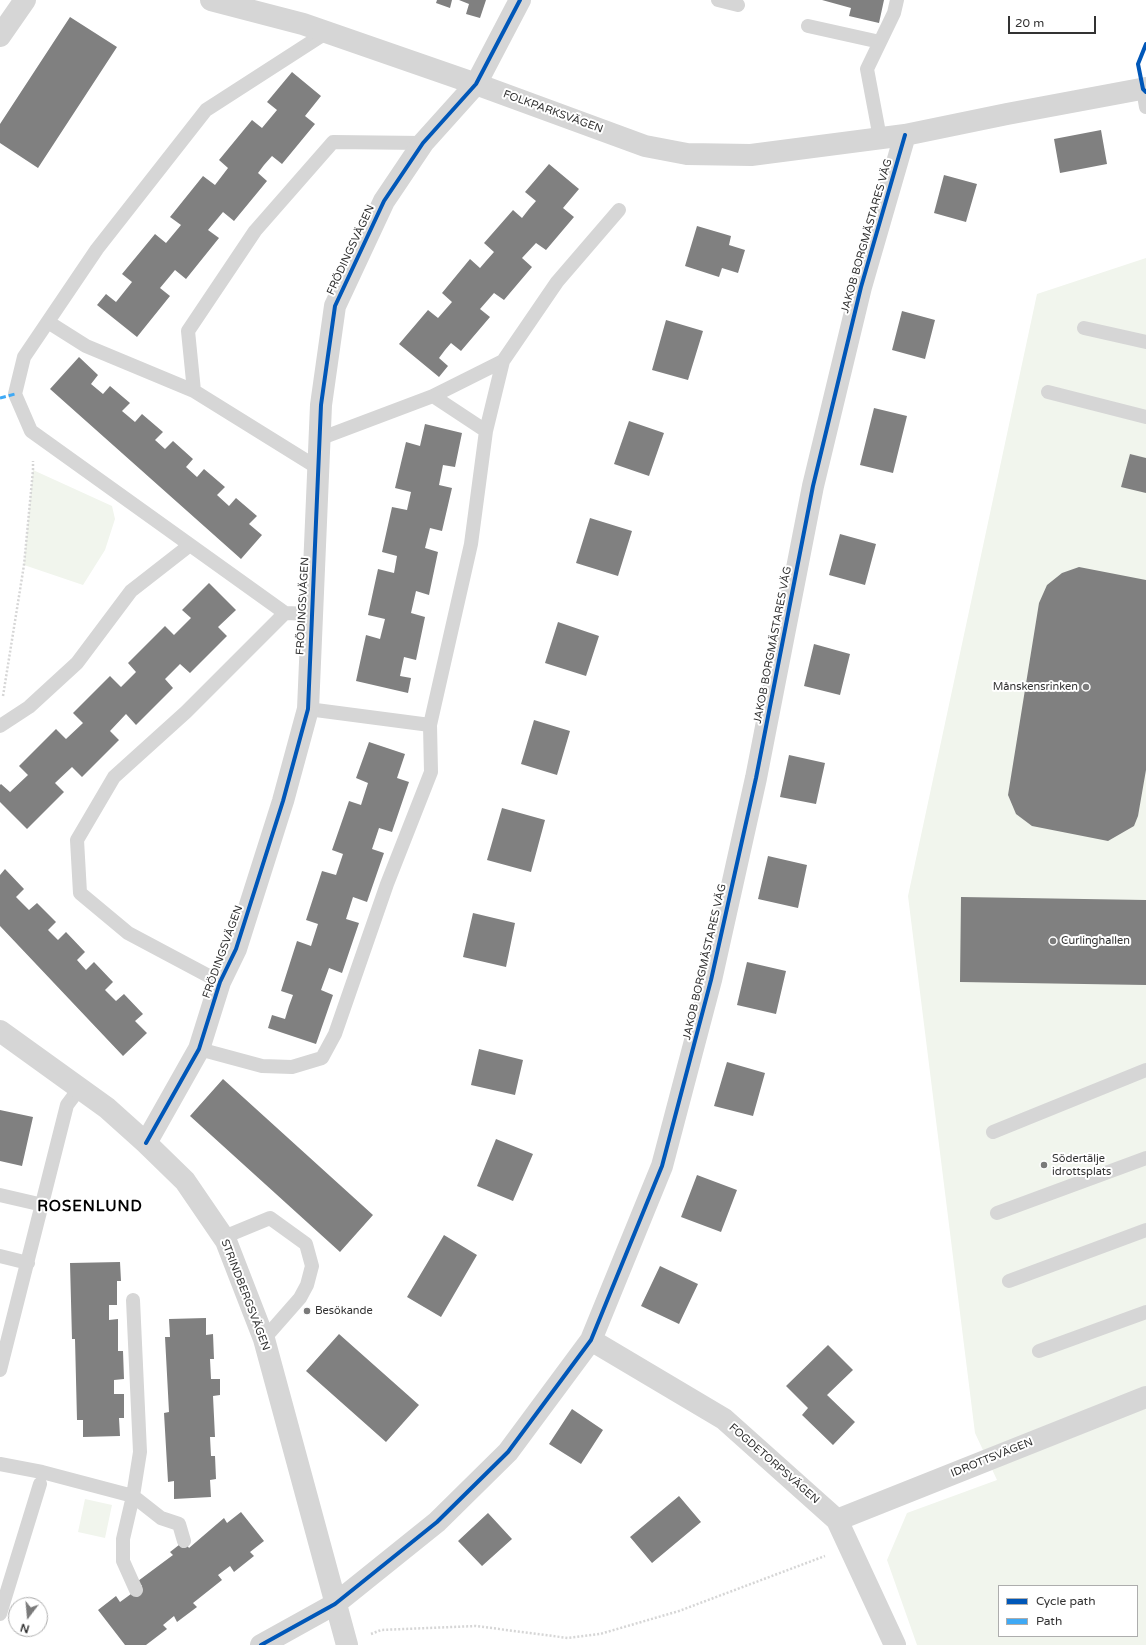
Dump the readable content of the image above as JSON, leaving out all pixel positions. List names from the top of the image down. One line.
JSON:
{"streets":{"street":["FOLKPARKSVÄGEN","JAKOB BORGMÄSTARES VÄG","FRÖDINGSVÄGEN","STRINDBERGSVÄGEN","IDROTTSVÄGEN","FOGDETORPSVÄGEN"]},"crossings":[["FOLKPARKSVÄGEN","JAKOB BORGMÄSTARES VÄG"],["FOLKPARKSVÄGEN","FRÖDINGSVÄGEN"],["JAKOB BORGMÄSTARES VÄG","STRINDBERGSVÄGEN"],["JAKOB BORGMÄSTARES VÄG","FOGDETORPSVÄGEN"],["FRÖDINGSVÄGEN","STRINDBERGSVÄGEN"],["IDROTTSVÄGEN","FOGDETORPSVÄGEN"]],"districts":["ROSENLUND"],"places":["Månskensrinken","Curlinghallen","Södertälje idrottsplats","Besökande"],"legend":["Cycle path","Path"],"scale_bar":"20 m","north":"bottom"}
